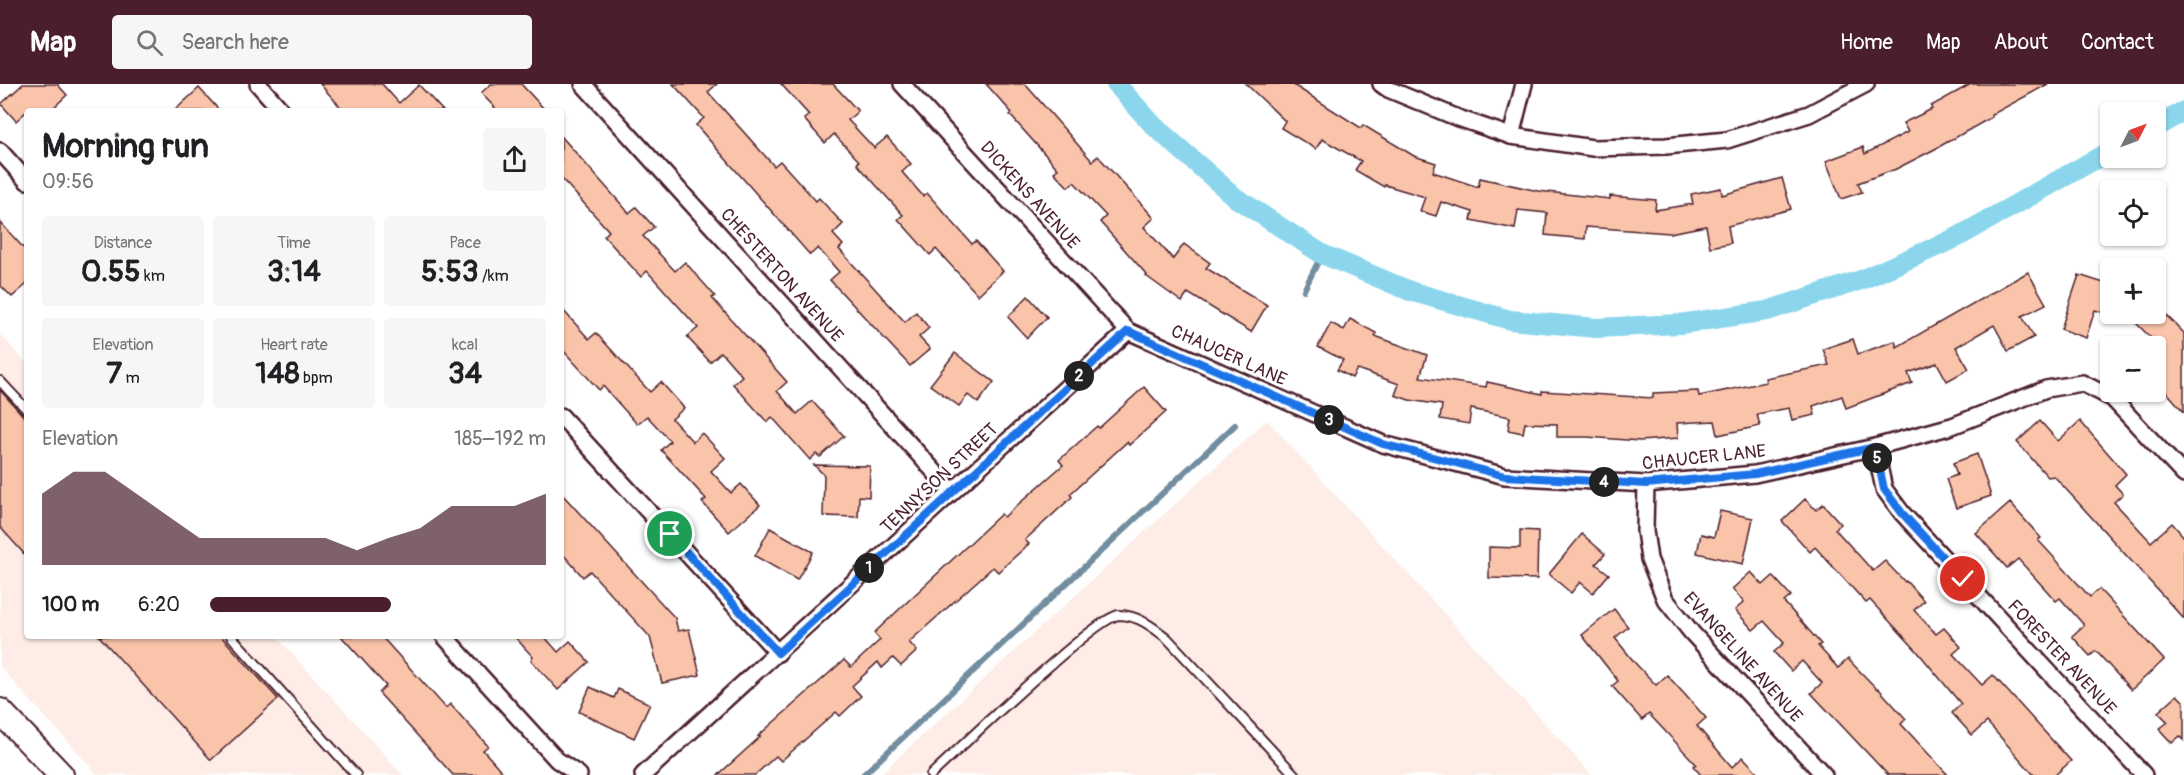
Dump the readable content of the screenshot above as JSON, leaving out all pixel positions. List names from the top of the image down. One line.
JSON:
{"streets":{"street":["DICKENS AVENUE","CHESTERTON AVENUE","CHAUCER LANE","TENNYSON STREET","EVANGELINE AVENUE","FORESTER AVENUE"]},"crossings":[["DICKENS AVENUE","CHAUCER LANE"],["DICKENS AVENUE","TENNYSON STREET"],["CHESTERTON AVENUE","TENNYSON STREET"],["CHAUCER LANE","TENNYSON STREET"],["CHAUCER LANE","EVANGELINE AVENUE"],["CHAUCER LANE","FORESTER AVENUE"]],"north":"top right","page":{"header":"Map","search":"Search here","nav":["Home","Map","About","Contact"],"map_buttons":["+","−"],"heading":["Morning run","09:56"],"stats":[["Distance","0.55 km"],["Time","3:14"],["Pace","5:53 /km"],["Elevation","7 m"],["Heart rate","148 bpm"],["kcal","34"]],"pins":["2","3","5","4","1"],"chart":["Elevation","185–192 m"],"list":[{"name":"100 m","note":"6:20"}]}}
